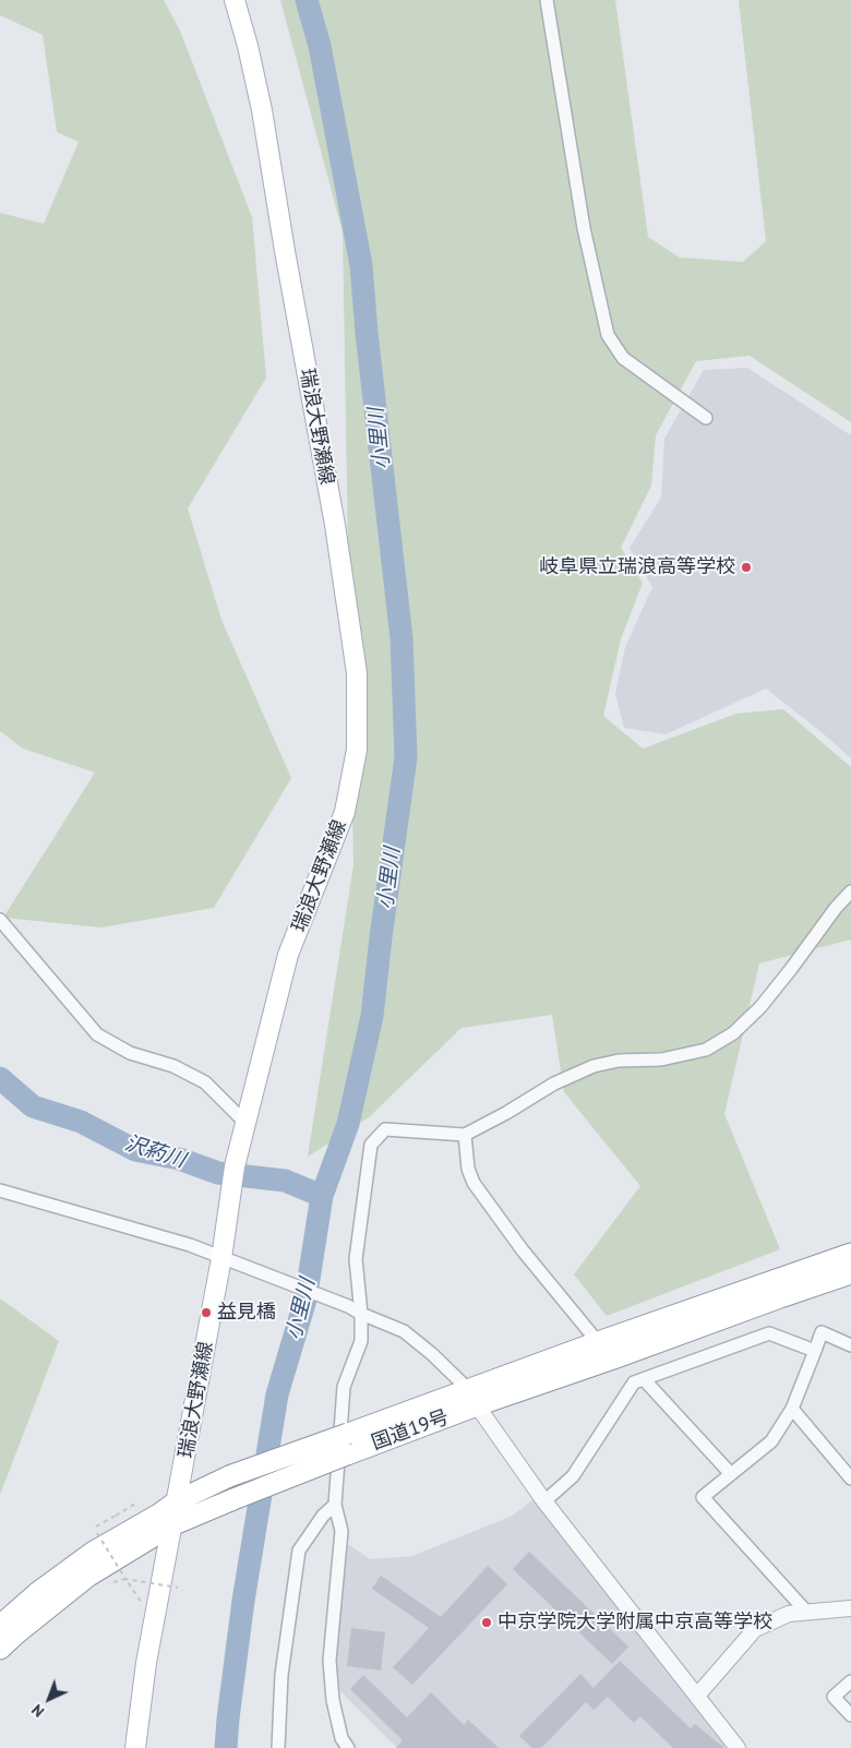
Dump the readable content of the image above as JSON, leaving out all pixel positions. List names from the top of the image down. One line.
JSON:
{"streets":{"highway":["国道19号"],"main road":["瑞浪大野瀬線"]},"crossings":[["瑞浪大野瀬線","国道19号"]],"water":["小里川","沢葯川"],"places":["岐阜県立瑞浪高等学校","益見橋","中京学院大学附属中京高等学校"],"north":"bottom left"}
